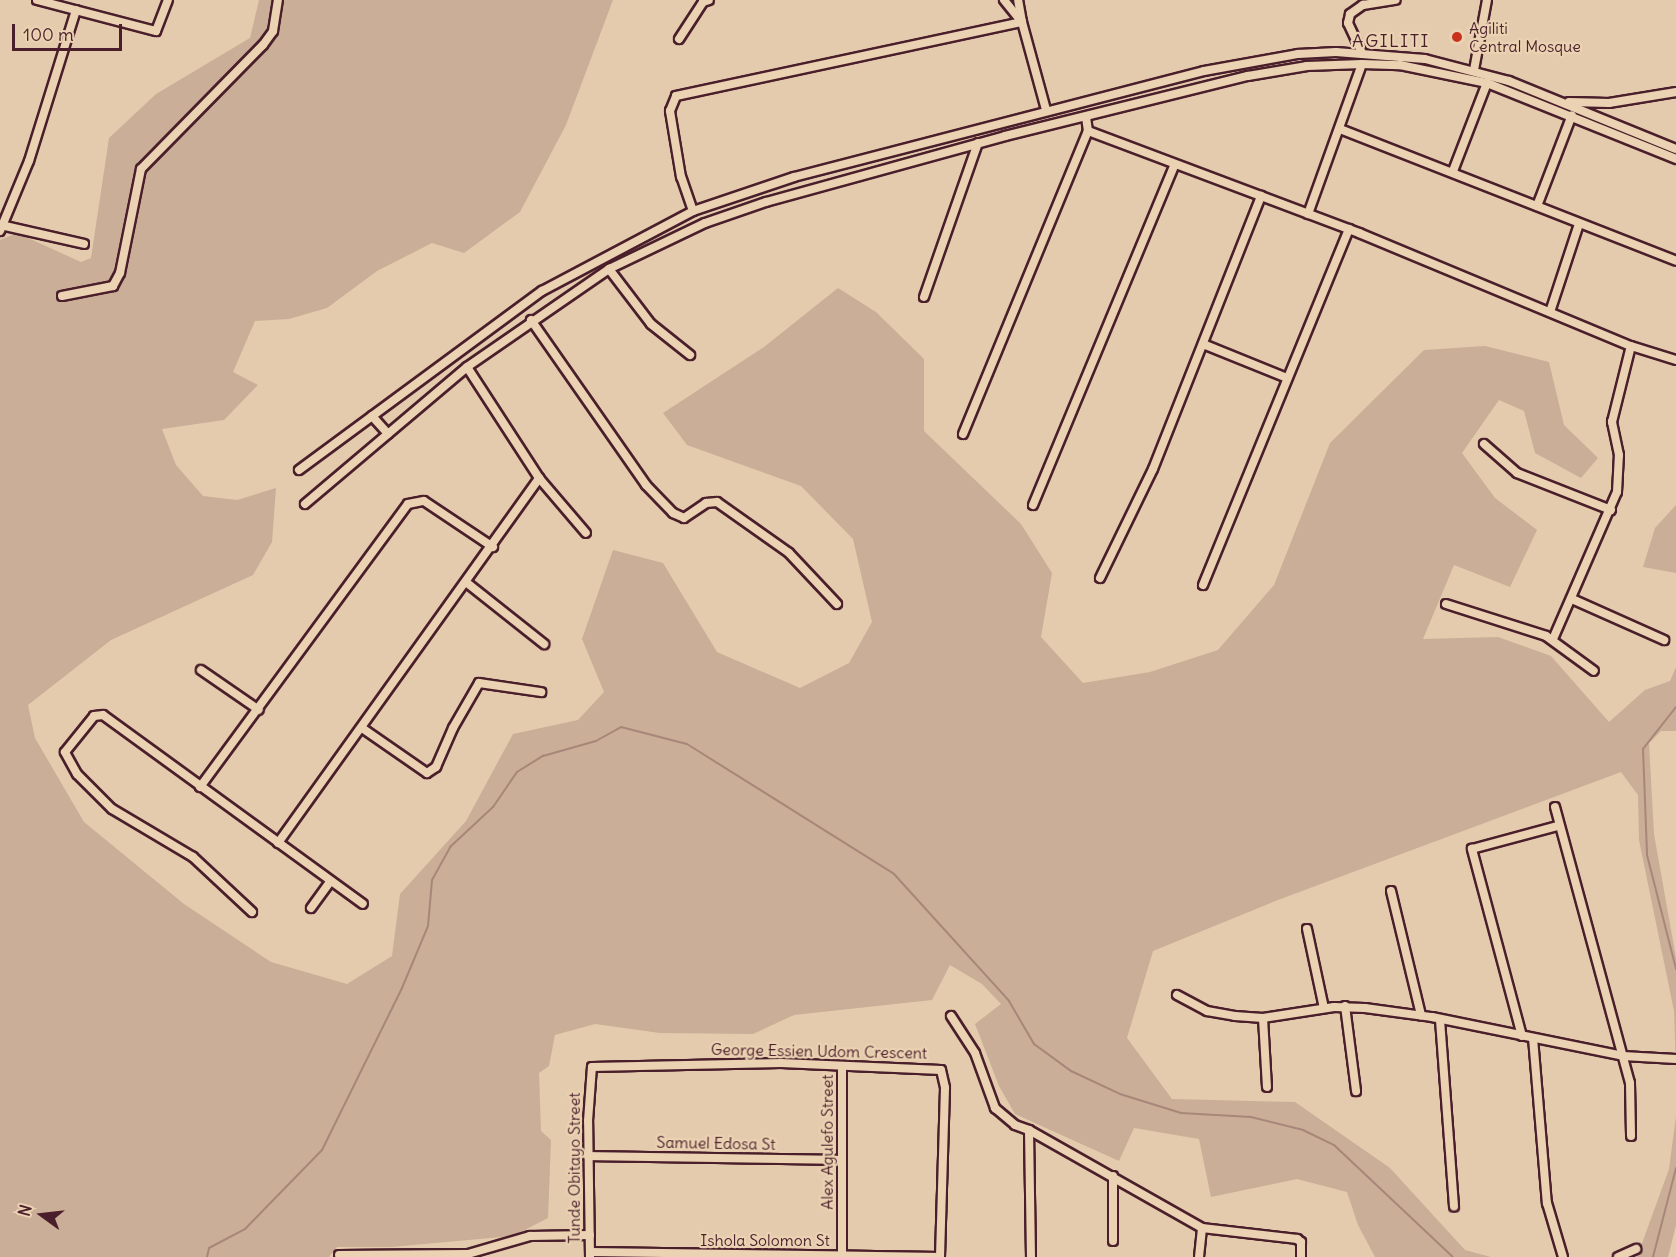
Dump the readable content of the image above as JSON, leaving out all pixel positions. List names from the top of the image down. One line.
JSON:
{"streets":{"street":["George Essien Udom Crescent","Alex Agulefo Street","Samuel Edosa St","Tunde Obitayo Street","Ishola Solomon St"]},"crossings":[["George Essien Udom Crescent","Alex Agulefo Street"],["George Essien Udom Crescent","Tunde Obitayo Street"],["George Essien Udom Crescent","Ishola Solomon St"],["Alex Agulefo Street","Samuel Edosa St"],["Alex Agulefo Street","Ishola Solomon St"],["Samuel Edosa St","Tunde Obitayo Street"],["Tunde Obitayo Street","Ishola Solomon St"]],"districts":["AGILITI"],"places":["Agiliti Central Mosque"],"scale_bar":"100 m","north":"left"}
